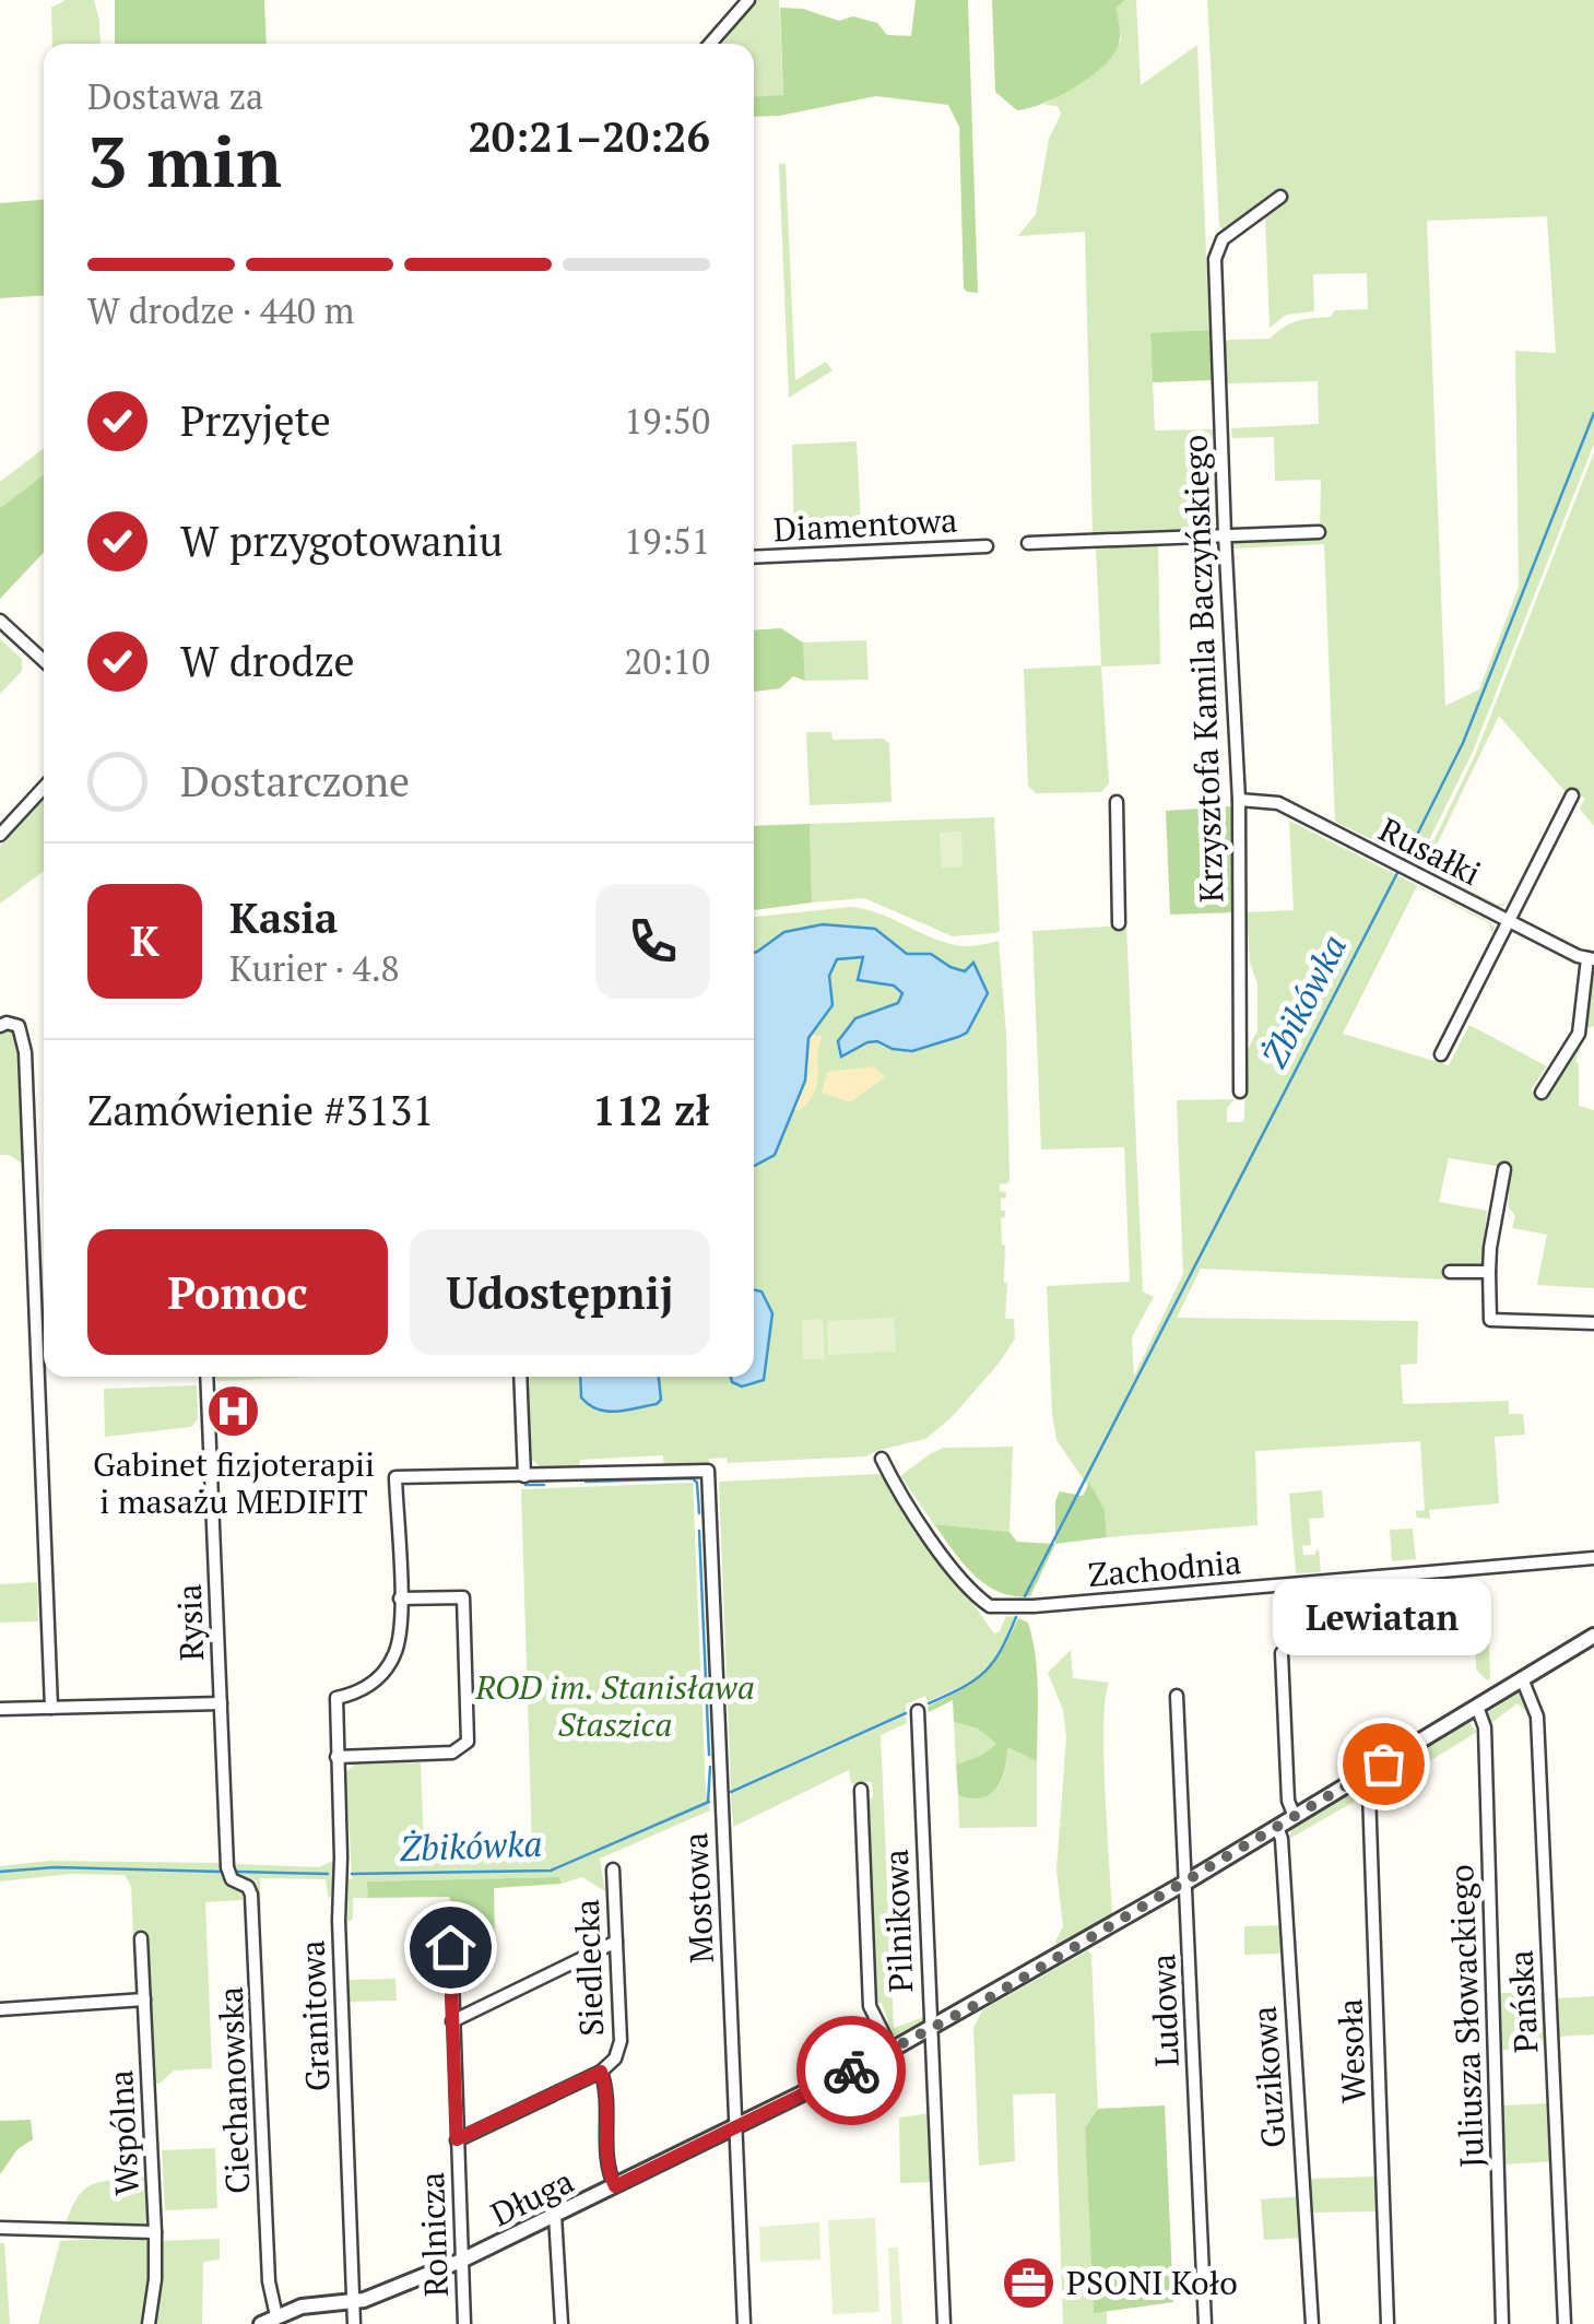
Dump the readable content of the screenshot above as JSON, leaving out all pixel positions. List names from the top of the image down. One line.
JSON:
{"streets":{"street":["Diamentowa","Krzysztofa Kamila Baczyńskiego","Rusałki","Zachodnia","Rysia","Mostowa","Pilnikowa","Siedlecka","Pańska","Ludowa","Granitowa","Juliusza Słowackiego","Wesoła","Guzikowa","Ciechanowska","Wspólna","Długa","Rolnicza"]},"crossings":[["Krzysztofa Kamila Baczyńskiego","Rusałki"],["Rysia","Ciechanowska"],["Mostowa","Długa"],["Pilnikowa","Długa"],["Siedlecka","Długa"],["Pańska","Długa"],["Ludowa","Długa"],["Granitowa","Długa"],["Juliusza Słowackiego","Długa"],["Wesoła","Długa"],["Guzikowa","Długa"],["Ciechanowska","Długa"],["Długa","Rolnicza"]],"water":["Żbikówka"],"parks":["ROD im. Stanisława Staszica"],"places":{"hospital":["Gabinet fizjoterapii i masażu MEDIFIT"],"other":["Lewiatan"],"office":["PSONI Koło"]},"page":{"heading":["3 min","Dostawa za","20:21–20:26"],"panel":["Kasia","Kurier · 4.8","Zamówienie #3131","112 zł"],"bar":"W drodze · 440 m","list":[["Przyjęte","19:50"],["W przygotowaniu","19:51"],["W drodze","20:10"],"Dostarczone"],"round":"K","buttons":["Pomoc","Udostępnij"],"bubble":"Lewiatan"}}
